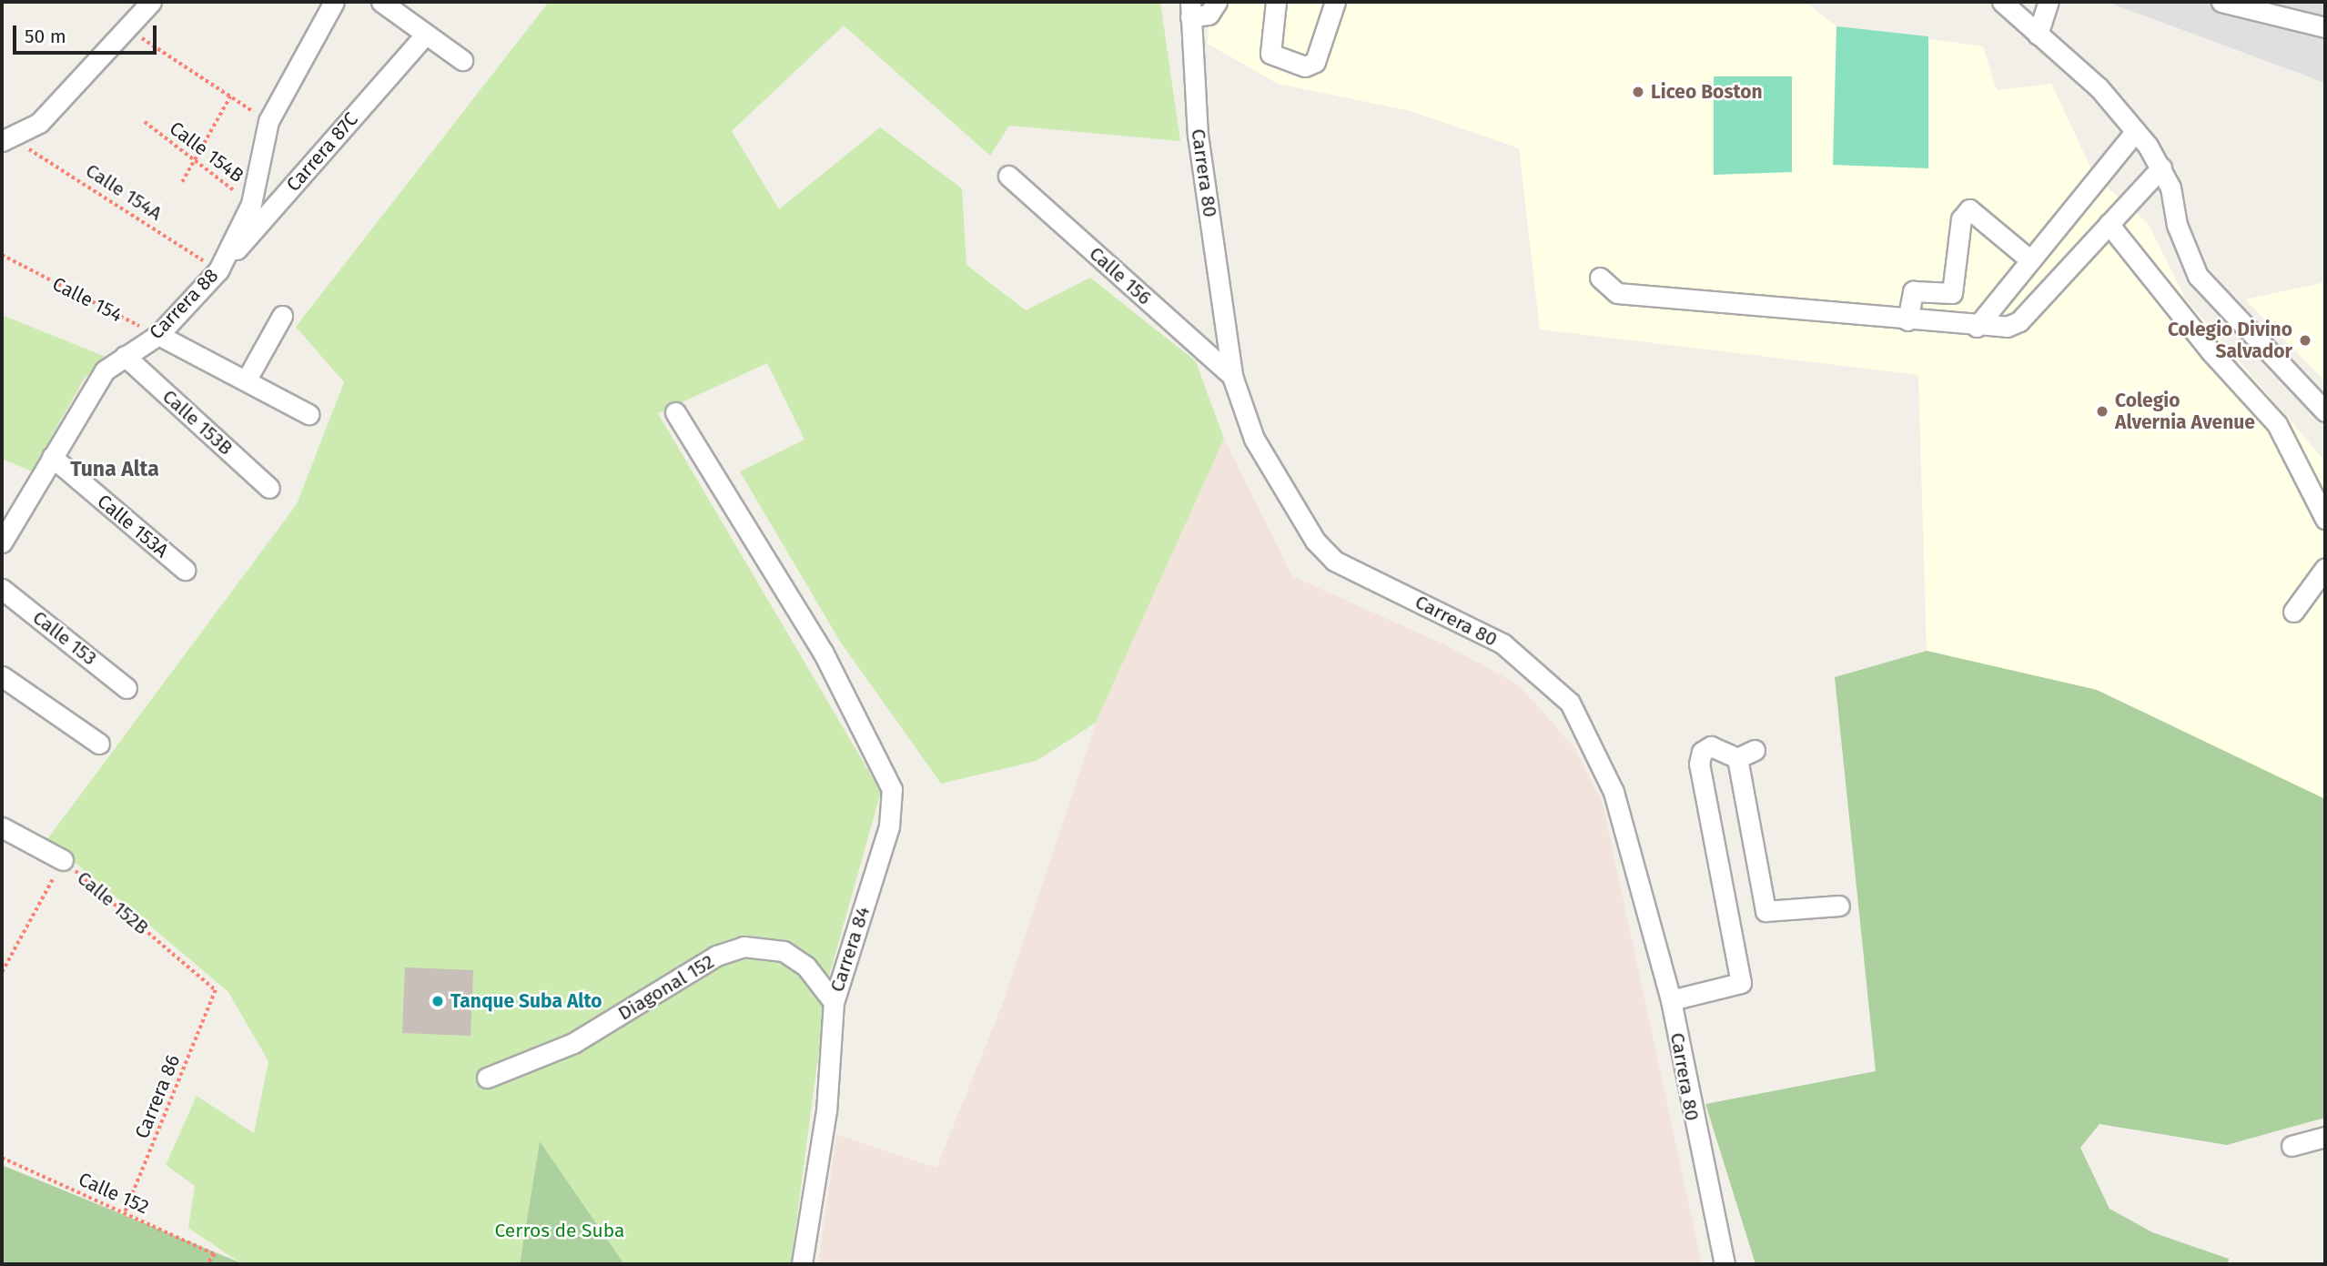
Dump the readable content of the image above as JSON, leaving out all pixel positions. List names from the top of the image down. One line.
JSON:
{"streets":{"street":["Carrera 87C","Carrera 80","Calle 156","Carrera 88","Calle 153B","Calle 153A","Calle 153","Calle 152B","Carrera 84","Diagonal 152"],"path":["Calle 154B","Calle 154A","Calle 154","Carrera 86","Calle 152"]},"crossings":[["Calle 154B","Carrera 88"],["Carrera 87C","Calle 154A"],["Carrera 87C","Carrera 88"],["Carrera 80","Calle 156"],["Calle 154A","Carrera 88"],["Calle 154","Carrera 88"],["Carrera 88","Calle 153B"],["Carrera 88","Calle 153A"],["Calle 152B","Carrera 86"],["Carrera 84","Diagonal 152"],["Carrera 86","Calle 152"]],"districts":["Tuna Alta"],"parks":["Cerros de Suba"],"places":["Liceo Boston","Colegio Divino Salvador","Colegio Alvernia Avenue","Tanque Suba Alto"],"scale_bar":"50 m"}
